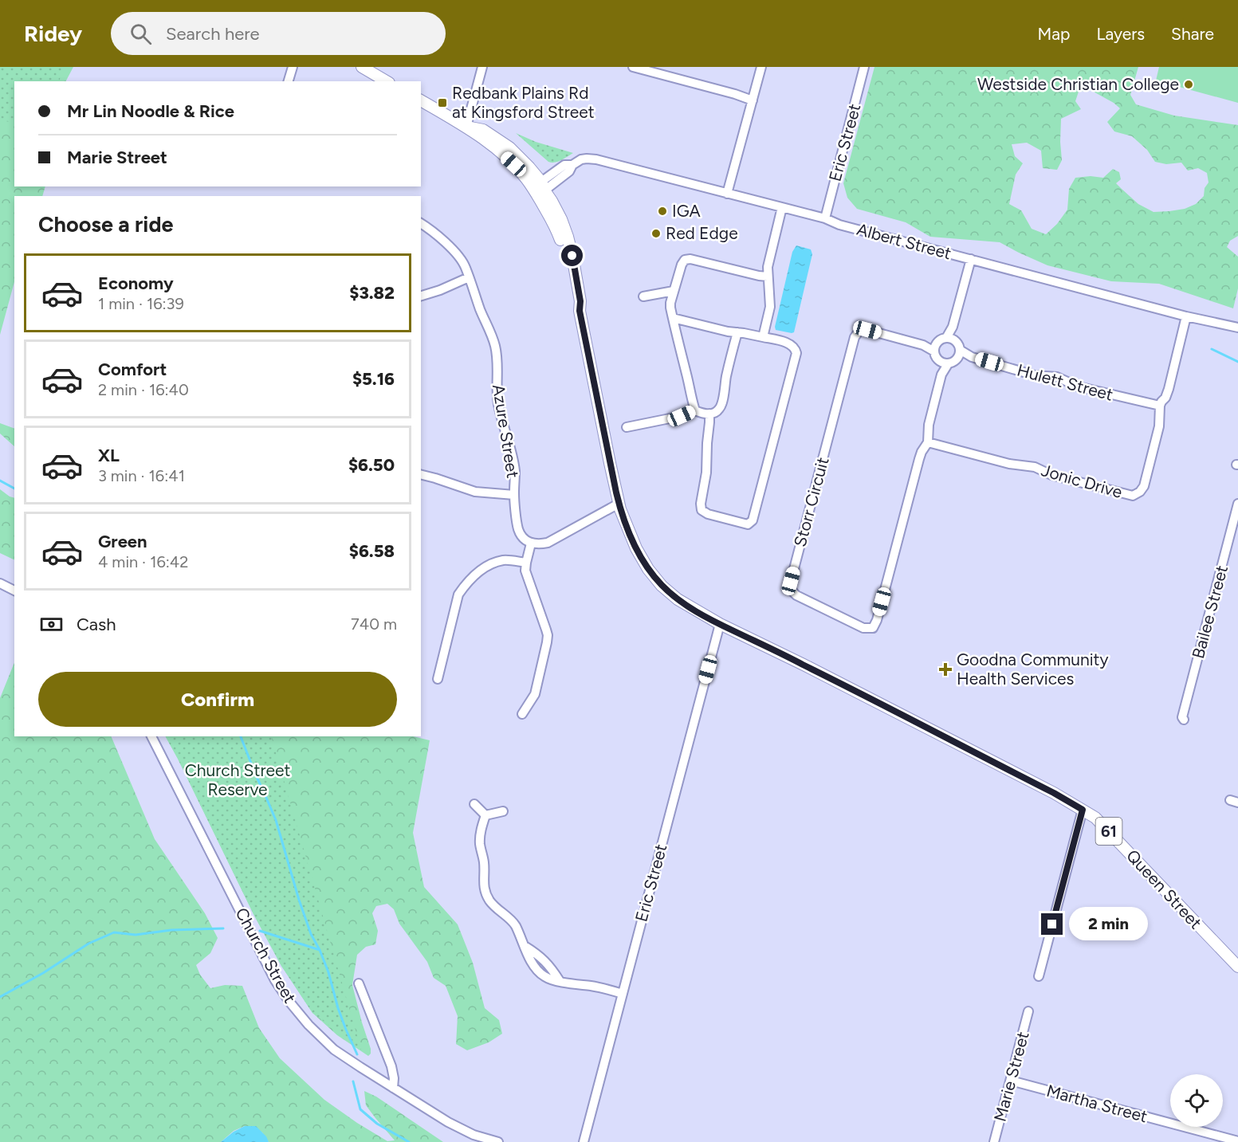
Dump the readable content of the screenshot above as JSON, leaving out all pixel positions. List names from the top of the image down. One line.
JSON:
{"streets":{"main road":["61","Queen Street"],"street":["Eric Street","Albert Street","Hulett Street","Azure Street","Jonic Drive","Storr Circuit","Bailee Street","Church Street","Marie Street","Martha Street"]},"crossings":[["Eric Street","Albert Street"],["Eric Street","Queen Street"],["Albert Street","Jonic Drive"],["Albert Street","Queen Street"],["Hulett Street","Jonic Drive"],["Hulett Street","Storr Circuit"],["Jonic Drive","Storr Circuit"],["Marie Street","Martha Street"]],"parks":["Church Street Reserve"],"places":{"other":["Westside Christian College","IGA","Red Edge"],"transit":["Redbank Plains Rd at Kingsford Street"],"health":["Goodna Community Health Services"]},"page":{"header":"Ridey","search":"Search here","nav":["Map","Layers","Share"],"banner":["Mr Lin Noodle & Rice","Marie Street"],"heading":"Choose a ride","list":[{"name":"Economy","note":"1 min · 16:39","value":"$3.82"},{"name":"Comfort","note":"2 min · 16:40","value":"$5.16"},{"name":"XL","note":"3 min · 16:41","value":"$6.50"},{"name":"Green","note":"4 min · 16:42","value":"$6.58"}],"pay":["Cash","740 m"],"buttons":"Confirm","bubble":"2 min"}}
